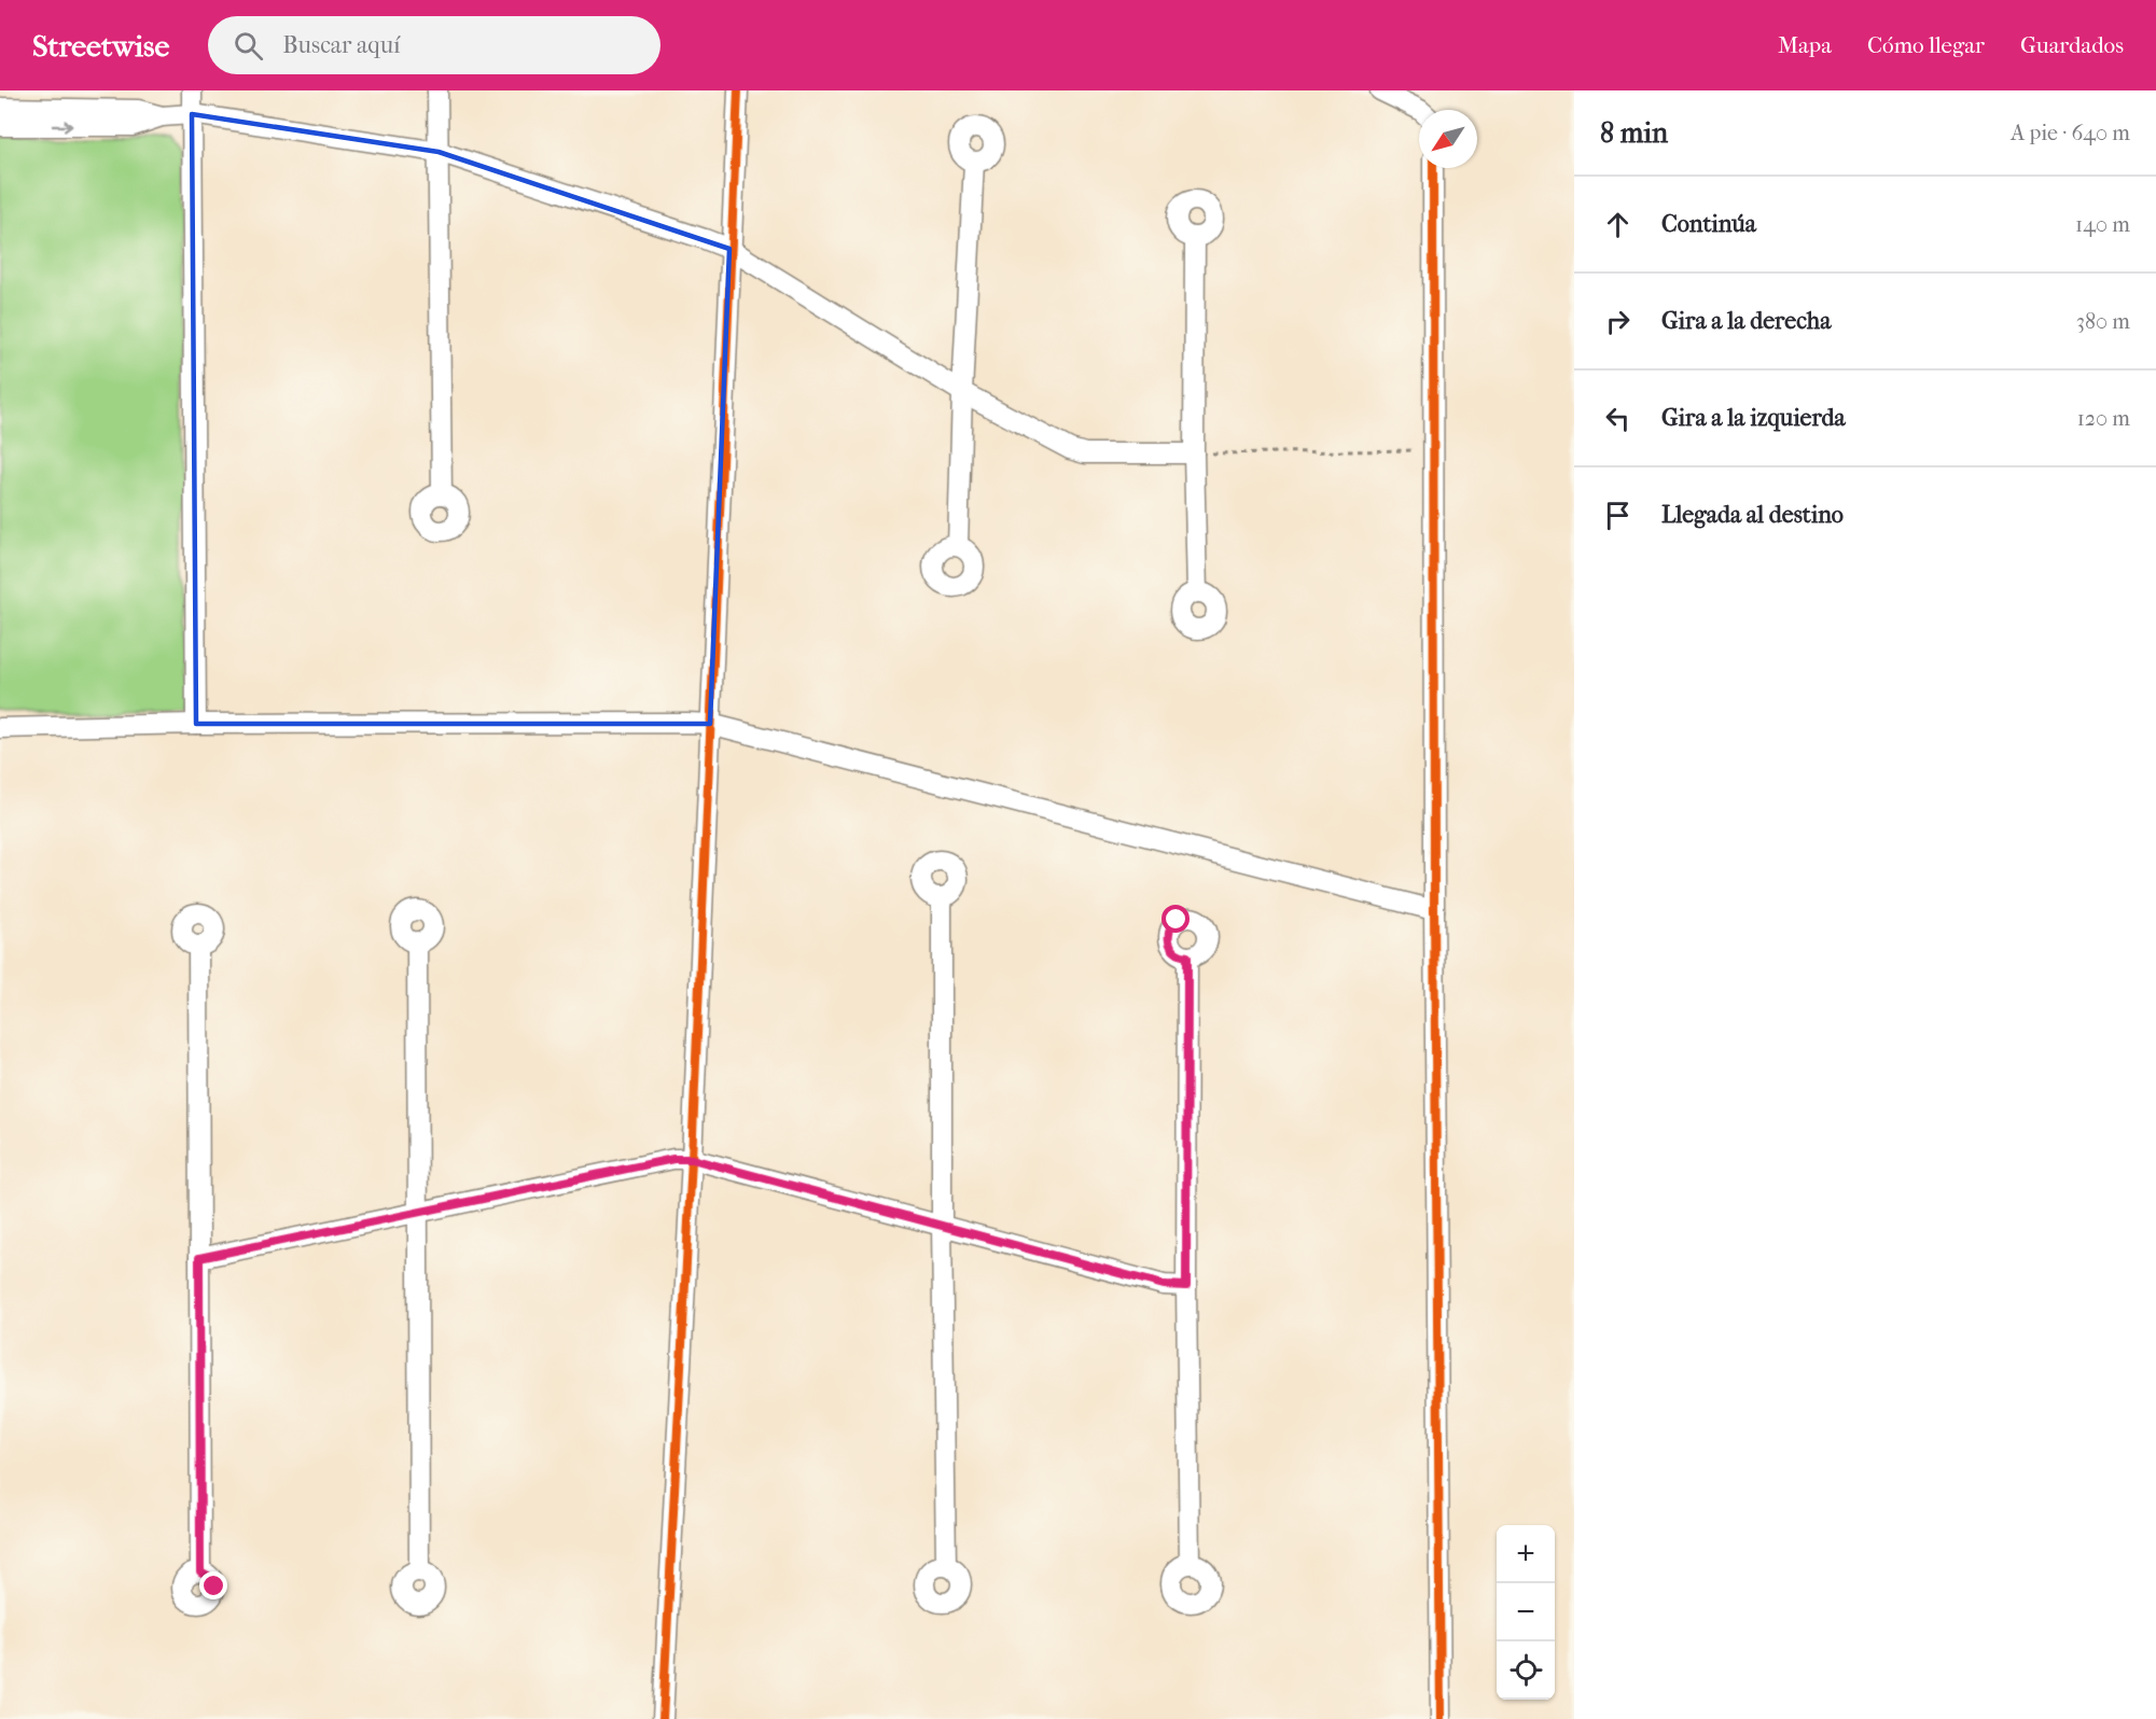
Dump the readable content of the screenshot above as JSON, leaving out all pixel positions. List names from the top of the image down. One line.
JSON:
{"north":"bottom left","page":{"header":"Streetwise","search":"Buscar aquí","nav":["Mapa","Cómo llegar","Guardados"],"heading":["8 min","A pie · 640 m"],"list":[["Continúa","140 m"],["Gira a la derecha","380 m"],["Gira a la izquierda","120 m"],"Llegada al destino"],"map_buttons":["+","−"]}}
